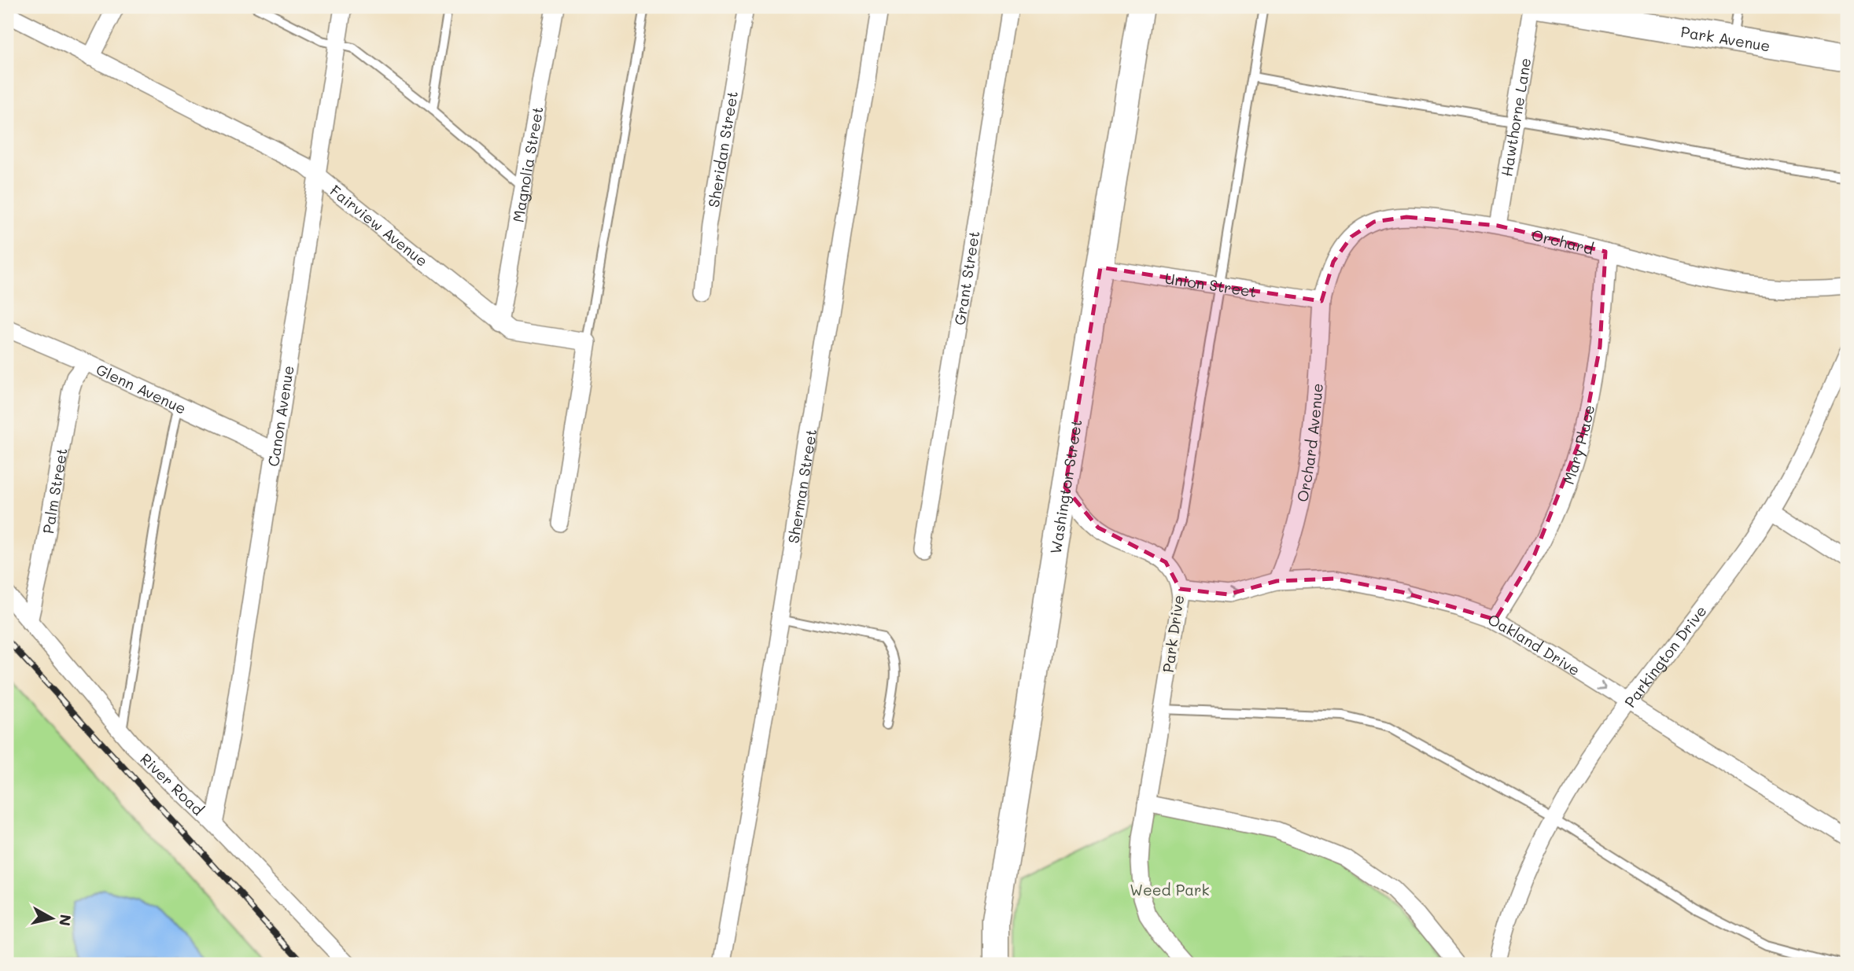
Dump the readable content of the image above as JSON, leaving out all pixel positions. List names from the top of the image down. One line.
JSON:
{"streets":{"main road":["Park Avenue","Washington Street"],"street":["Hawthorne Lane","Sheridan Street","Magnolia Street","Fairview Avenue","Orchard","Grant Street","Union Street","Glenn Avenue","Canon Avenue","Orchard Avenue","Mary Place","Sherman Street","Palm Street","Park Drive","Oakland Drive","Parkington Drive","River Road"]},"crossings":[["Hawthorne Lane","Orchard"],["Magnolia Street","Fairview Avenue"],["Fairview Avenue","Canon Avenue"],["Orchard","Union Street"],["Orchard","Orchard Avenue"],["Orchard","Mary Place"],["Union Street","Orchard Avenue"],["Union Street","Washington Street"],["Glenn Avenue","Canon Avenue"],["Glenn Avenue","Palm Street"],["Canon Avenue","River Road"],["Orchard Avenue","Oakland Drive"],["Mary Place","Oakland Drive"],["Palm Street","River Road"],["Park Drive","Oakland Drive"],["Oakland Drive","Parkington Drive"]],"one_way":["Oakland Drive"],"parks":["Weed Park"],"north":"right"}
